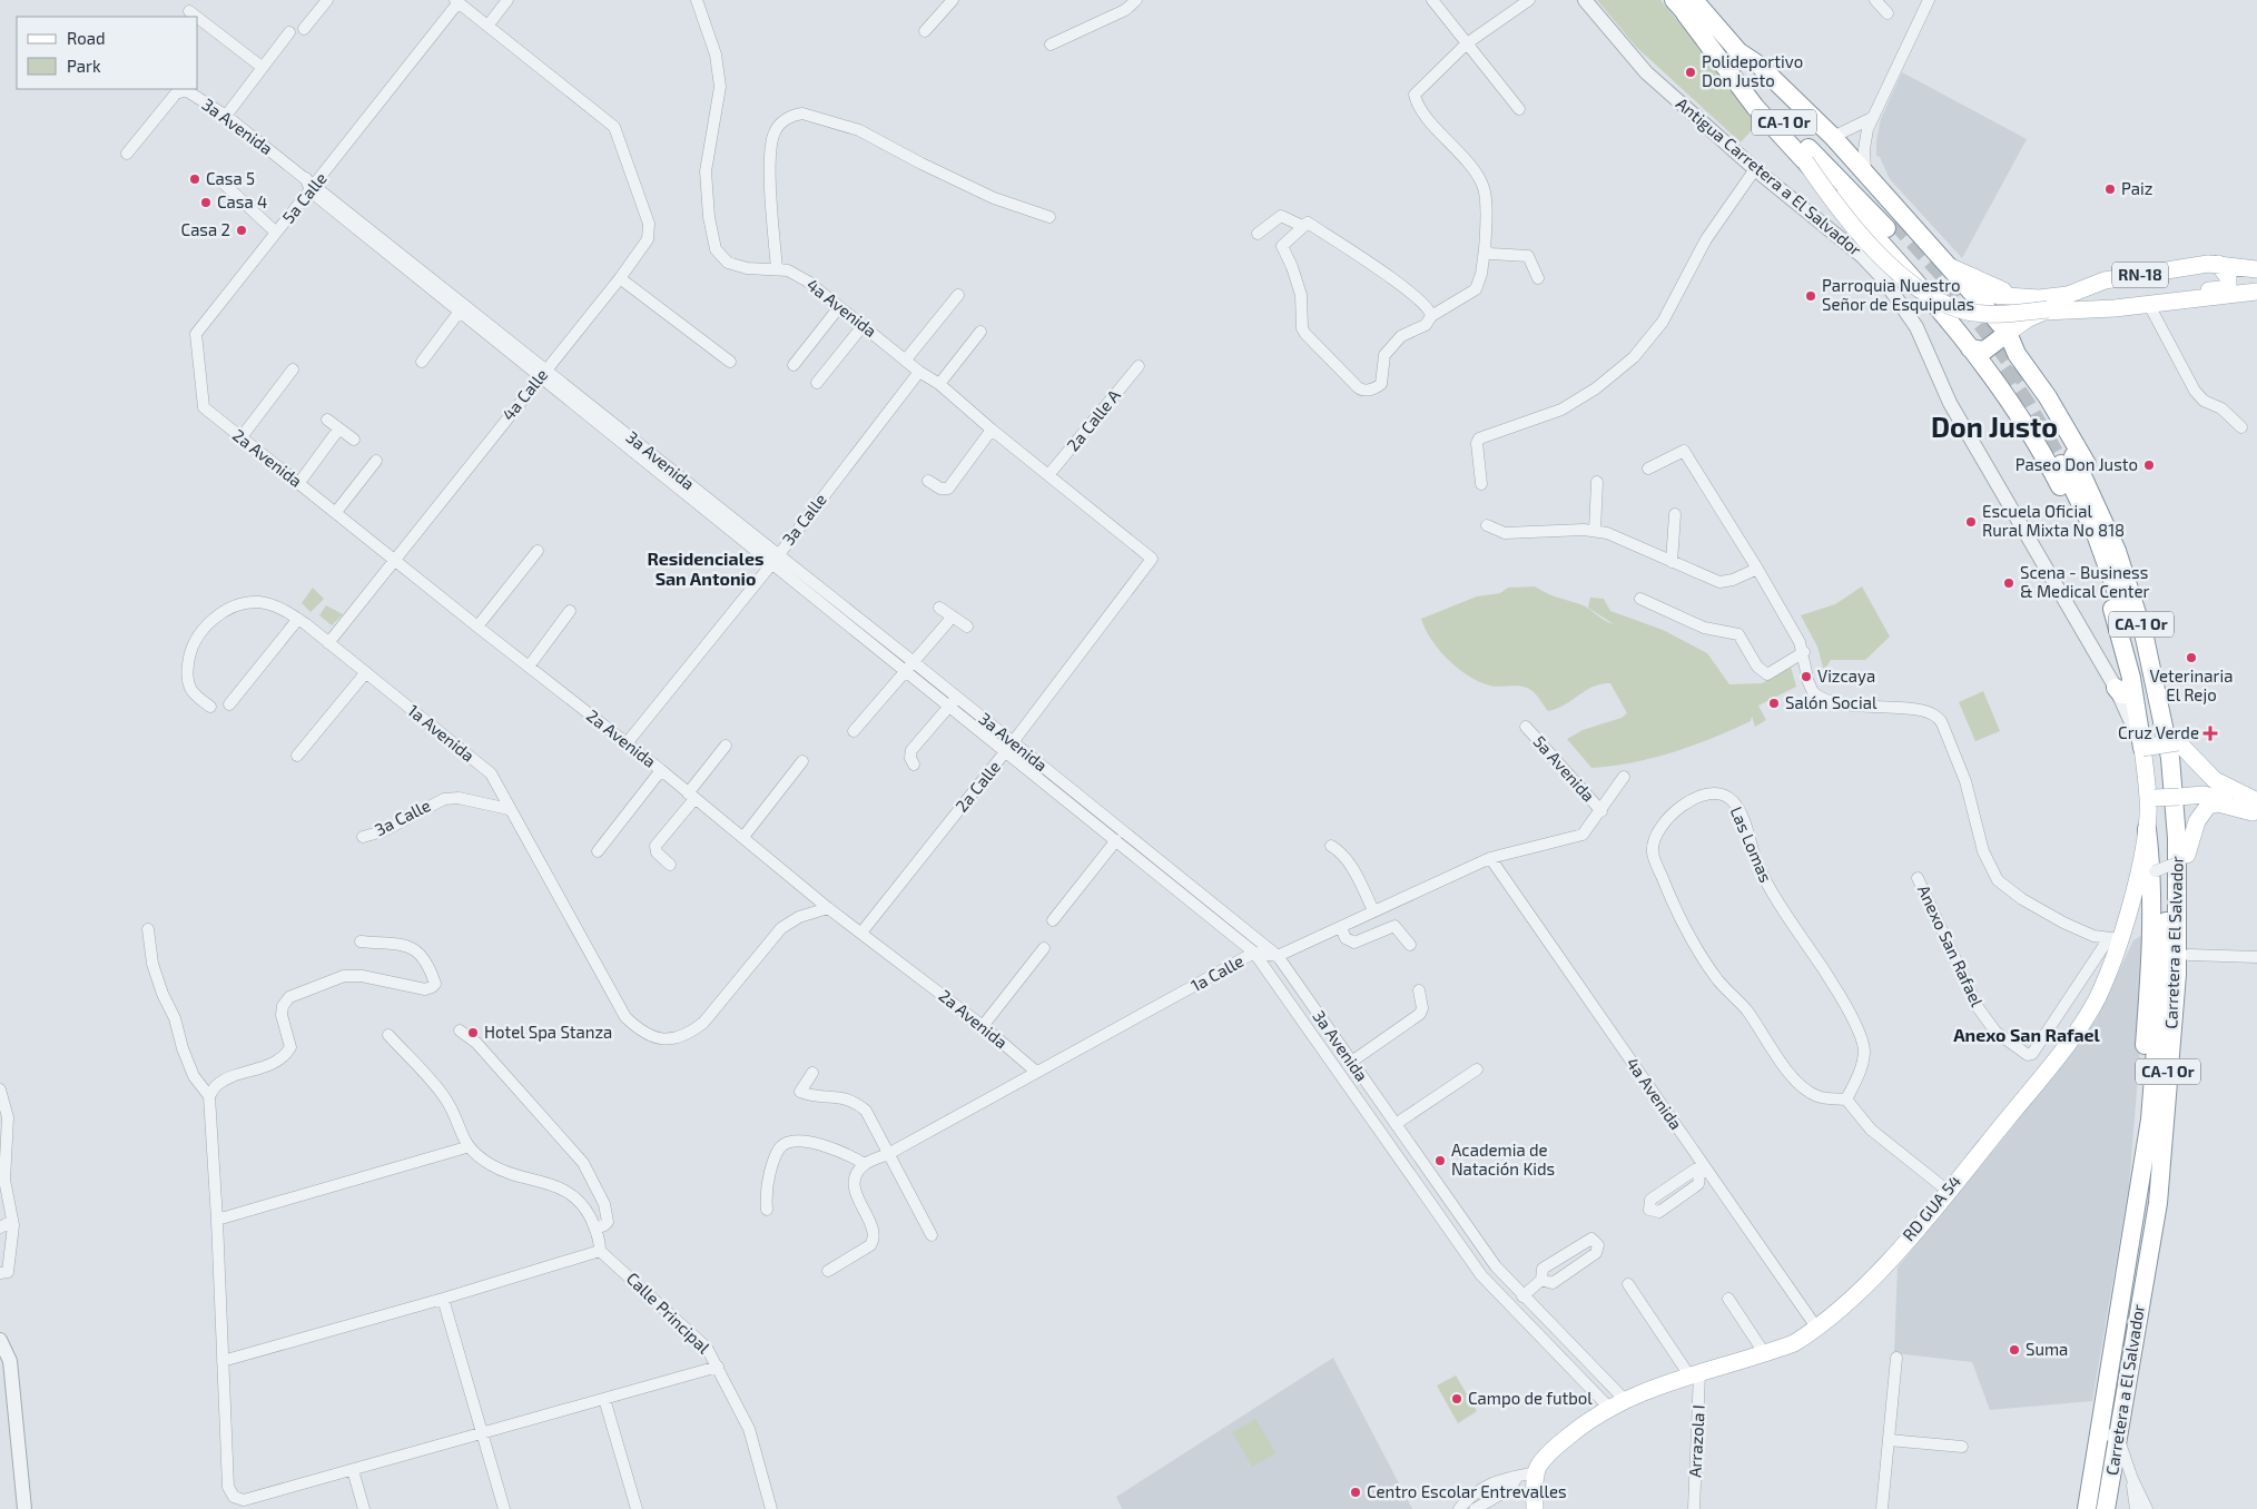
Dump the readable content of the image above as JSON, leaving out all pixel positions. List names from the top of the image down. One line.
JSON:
{"streets":{"highway":["CA-1 Or","Carretera a El Salvador"],"main road":["RN-18","RD GUA 54"],"street":["3a Avenida","Antigua Carretera a El Salvador","5a Calle","4a Avenida","4a Calle","2a Calle A","2a Avenida","3a Calle","1a Avenida","5a Avenida","2a Calle","Las Lomas","Anexo San Rafael","1a Calle","Calle Principal","Arrazola I"]},"crossings":[["3a Avenida","5a Calle"],["3a Avenida","4a Calle"],["3a Avenida","3a Calle"],["3a Avenida","2a Calle"],["3a Avenida","1a Calle"],["3a Avenida","RD GUA 54"],["Antigua Carretera a El Salvador","RD GUA 54"],["5a Calle","2a Avenida"],["4a Avenida","2a Calle A"],["4a Avenida","3a Calle"],["4a Avenida","2a Calle"],["4a Avenida","RD GUA 54"],["4a Calle","2a Avenida"],["4a Calle","1a Avenida"],["2a Avenida","3a Calle"],["2a Avenida","1a Avenida"],["2a Avenida","2a Calle"],["2a Avenida","1a Calle"],["3a Calle","1a Avenida"],["Anexo San Rafael","RD GUA 54"],["RD GUA 54","Arrazola I"]],"districts":["Don Justo","Residenciales San Antonio","Anexo San Rafael"],"places":{"other":["Polideportivo Don Justo","Casa 5","Paiz","Casa 4","Casa 2","Parroquia Nuestro Señor de Esquipulas","Paseo Don Justo","Escuela Oficial Rural Mixta No 818","Scena - Business & Medical Center","Veterinaria El Rejo","Vizcaya","Salón Social","Hotel Spa Stanza","Academia de Natación Kids","Suma","Campo de futbol","Centro Escolar Entrevalles"],"health":["Cruz Verde"]},"legend":["Road","Park"]}
